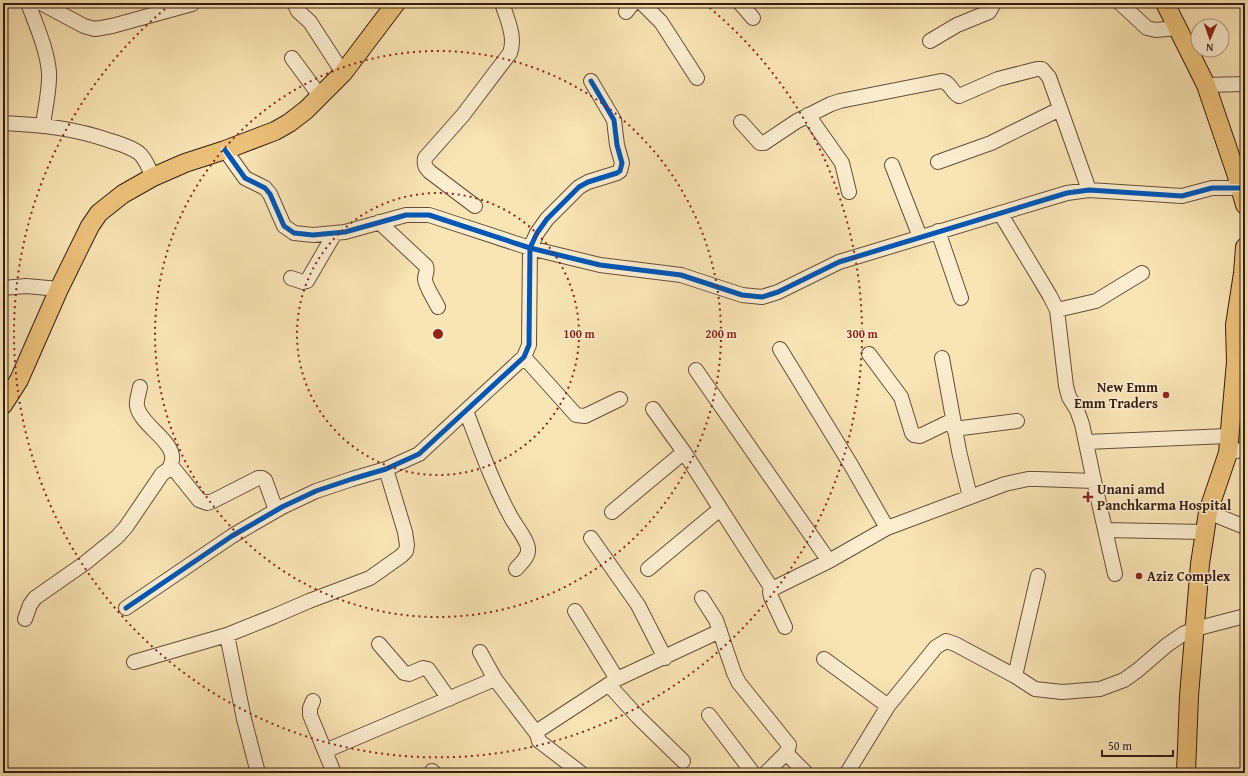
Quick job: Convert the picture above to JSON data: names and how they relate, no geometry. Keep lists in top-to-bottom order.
{
  "places": {
    "other": ["New Emm Emm Traders", "Aziz Complex"],
    "health": ["Unani amd Panchkarma Hospital"]
  },
  "scale_bar": "50 m",
  "north": "bottom",
  "rings": ["100 m", "200 m", "300 m"]
}
